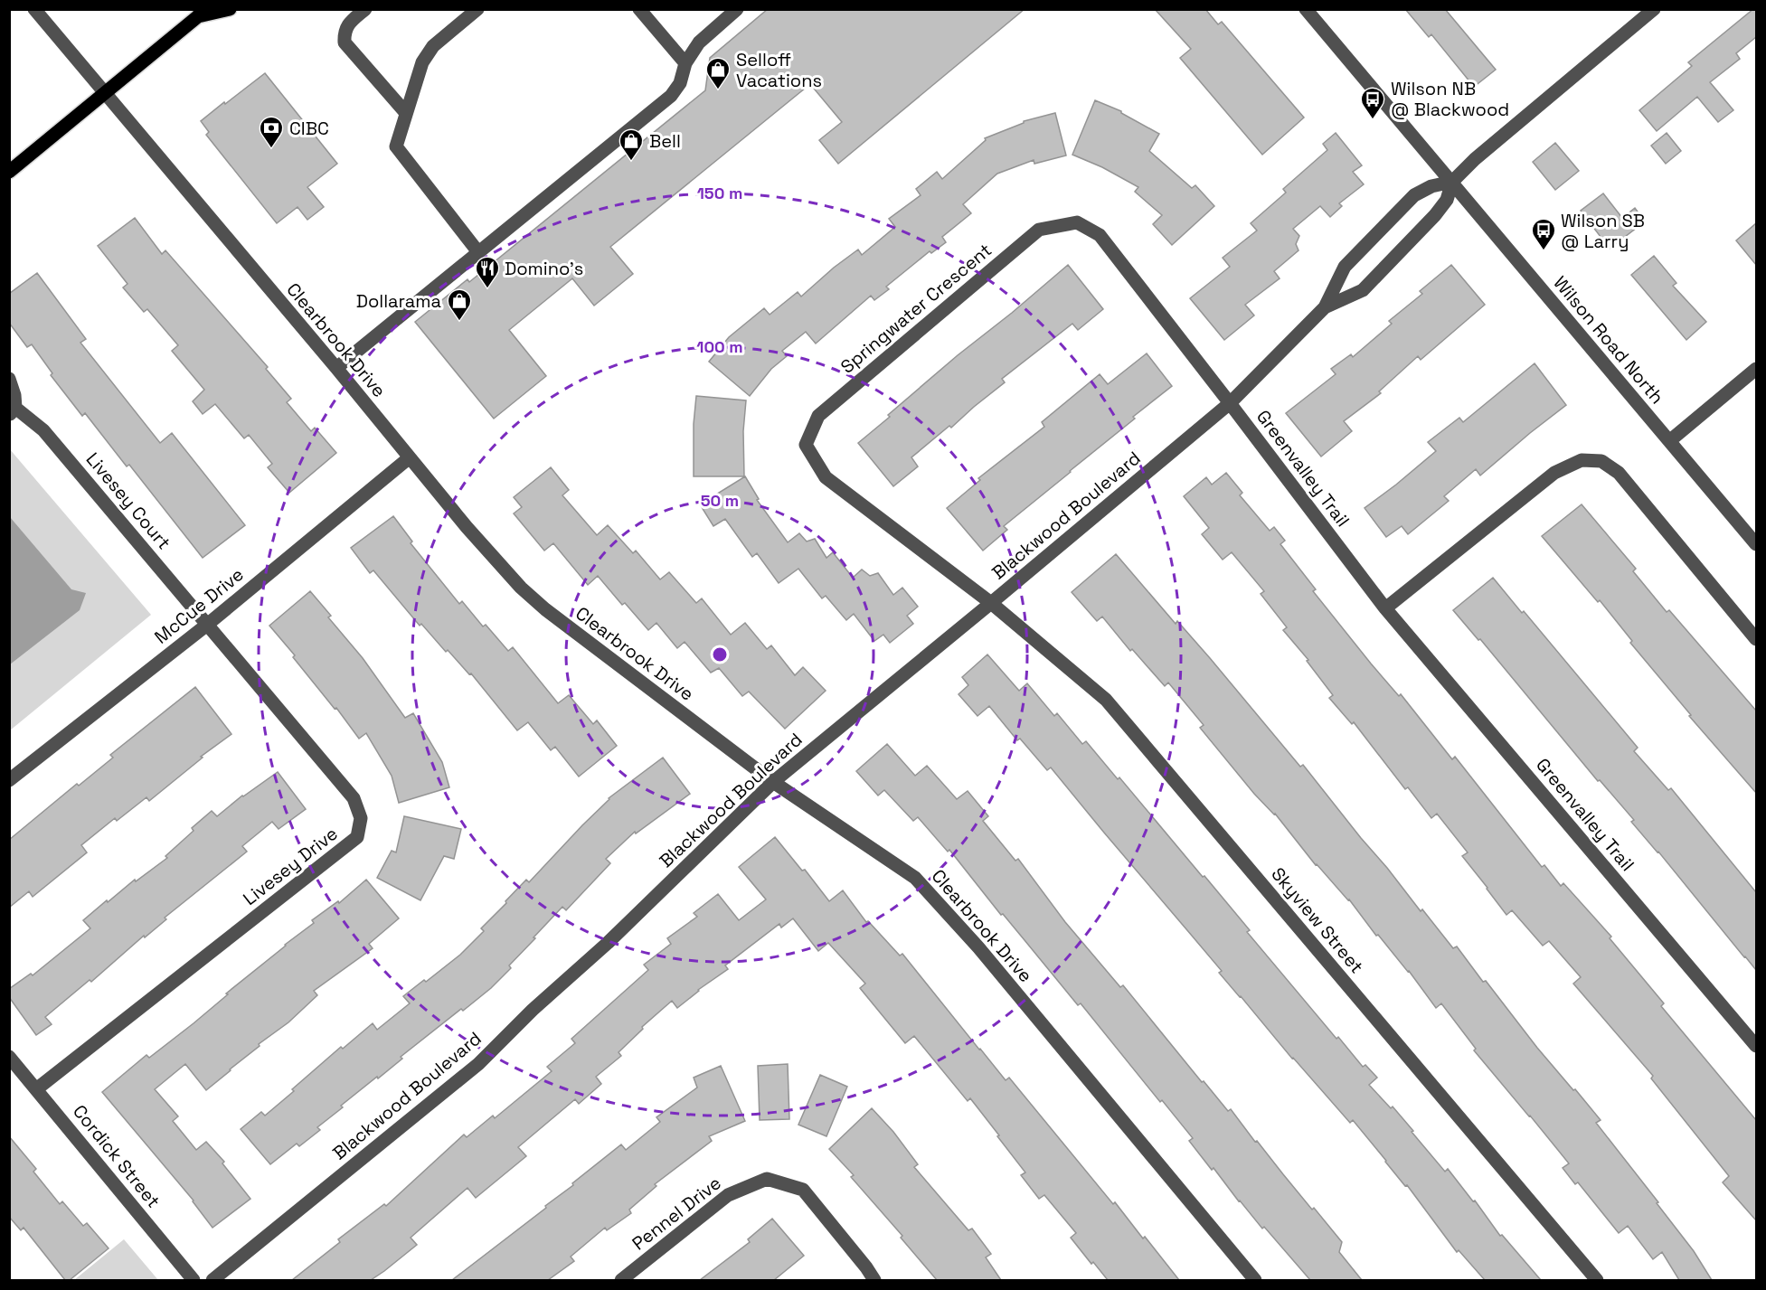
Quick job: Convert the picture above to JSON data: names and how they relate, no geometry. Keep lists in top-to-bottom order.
{
  "streets": {
    "street": [
      "Springwater Crescent",
      "Clearbrook Drive",
      "Wilson Road North",
      "Greenvalley Trail",
      "Livesey Court",
      "Blackwood Boulevard",
      "McCue Drive",
      "Livesey Drive",
      "Skyview Street",
      "Cordick Street",
      "Pennel Drive"
    ]
  },
  "crossings": [
    ["Springwater Crescent", "Greenvalley Trail"],
    ["Springwater Crescent", "Blackwood Boulevard"],
    ["Springwater Crescent", "Skyview Street"],
    ["Clearbrook Drive", "Blackwood Boulevard"],
    ["Clearbrook Drive", "McCue Drive"],
    ["Wilson Road North", "Blackwood Boulevard"],
    ["Greenvalley Trail", "Blackwood Boulevard"],
    ["Livesey Court", "McCue Drive"],
    ["Livesey Court", "Livesey Drive"],
    ["Blackwood Boulevard", "Skyview Street"],
    ["McCue Drive", "Livesey Drive"],
    ["Livesey Drive", "Cordick Street"]
  ],
  "places": {
    "shop": ["Selloff Vacations", "Bell", "Dollarama"],
    "bus stop": ["Wilson NB @ Blackwood", "Wilson SB @ Larry"],
    "bank": ["CIBC"],
    "restaurant": ["Domino's"]
  },
  "rings": ["150 m", "100 m", "50 m"]
}
